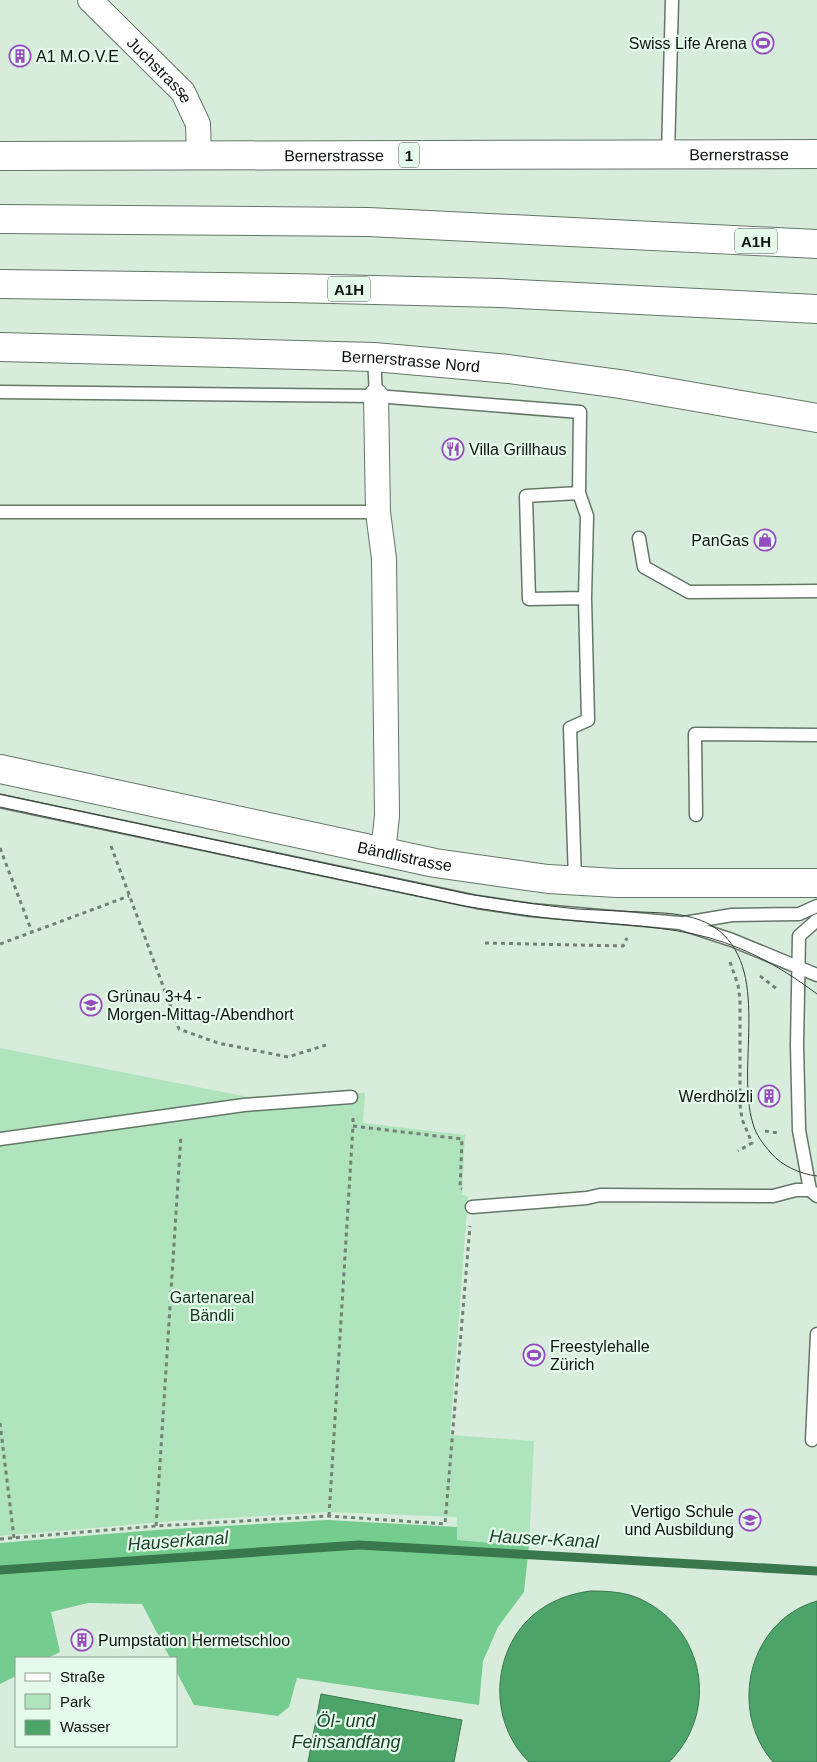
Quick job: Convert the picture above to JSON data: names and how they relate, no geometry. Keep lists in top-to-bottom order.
{
  "streets": {
    "main road": [
      "Bernerstrasse",
      "1",
      "A1H",
      "Bernerstrasse Nord",
      "Bändlistrasse"
    ],
    "street": ["Juchstrasse"]
  },
  "crossings": [
    ["Juchstrasse", "Bernerstrasse"]
  ],
  "water": ["Hauser-Kanal", "Hauserkanal", "Öl- und Feinsandfang"],
  "parks": ["Gartenareal Bändli"],
  "places": {
    "sports": ["Swiss Life Arena", "Freestylehalle Zürich"],
    "building": ["A1 M.O.V.E", "Werdhölzli", "Pumpstation Hermetschloo"],
    "restaurant": ["Villa Grillhaus"],
    "shop": ["PanGas"],
    "school or university": ["Grünau 3+4 - Morgen-Mittag-/Abendhort", "Vertigo Schule und Ausbildung"]
  },
  "legend": ["Straße", "Park", "Wasser"]
}
